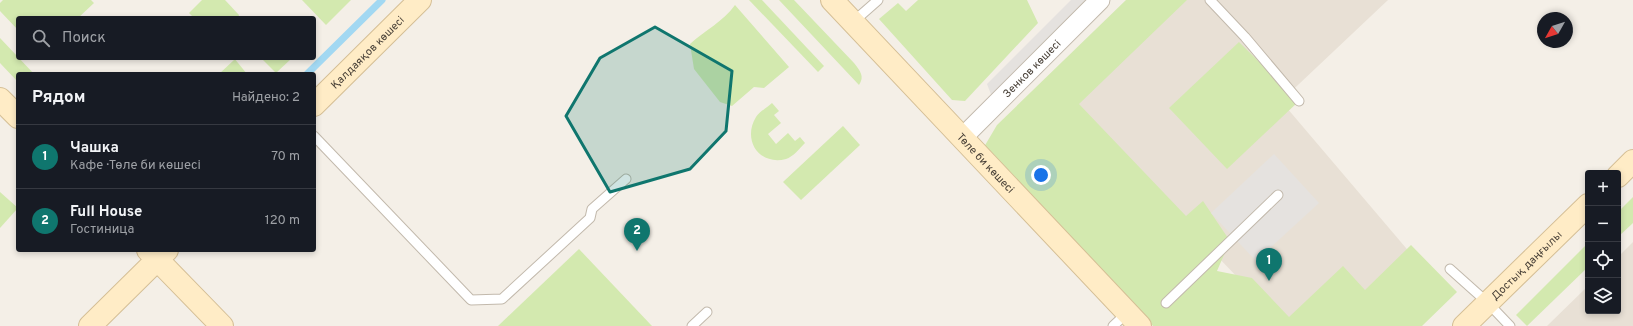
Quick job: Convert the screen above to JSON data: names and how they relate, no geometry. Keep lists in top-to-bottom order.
{
  "streets": {
    "main road": ["Қалдаяқов көшесі", "Төле би көшесі", "Достық даңғылы"],
    "street": ["Зенков көшесі"]
  },
  "crossings": [
    ["Зенков көшесі", "Төле би көшесі"]
  ],
  "north": "bottom left",
  "page": {
    "search": "Поиск",
    "heading": ["Рядом", "Найдено: 2"],
    "list": [
      {
        "mark": "1",
        "name": "Чашка",
        "note": "Кафе · Төле би көшесі",
        "value": "70 m"
      },
      {
        "mark": "2",
        "name": "Full House",
        "note": "Гостиница",
        "value": "120 m"
      }
    ],
    "map_buttons": ["+", "−"],
    "pins": ["2", "1"]
  }
}
